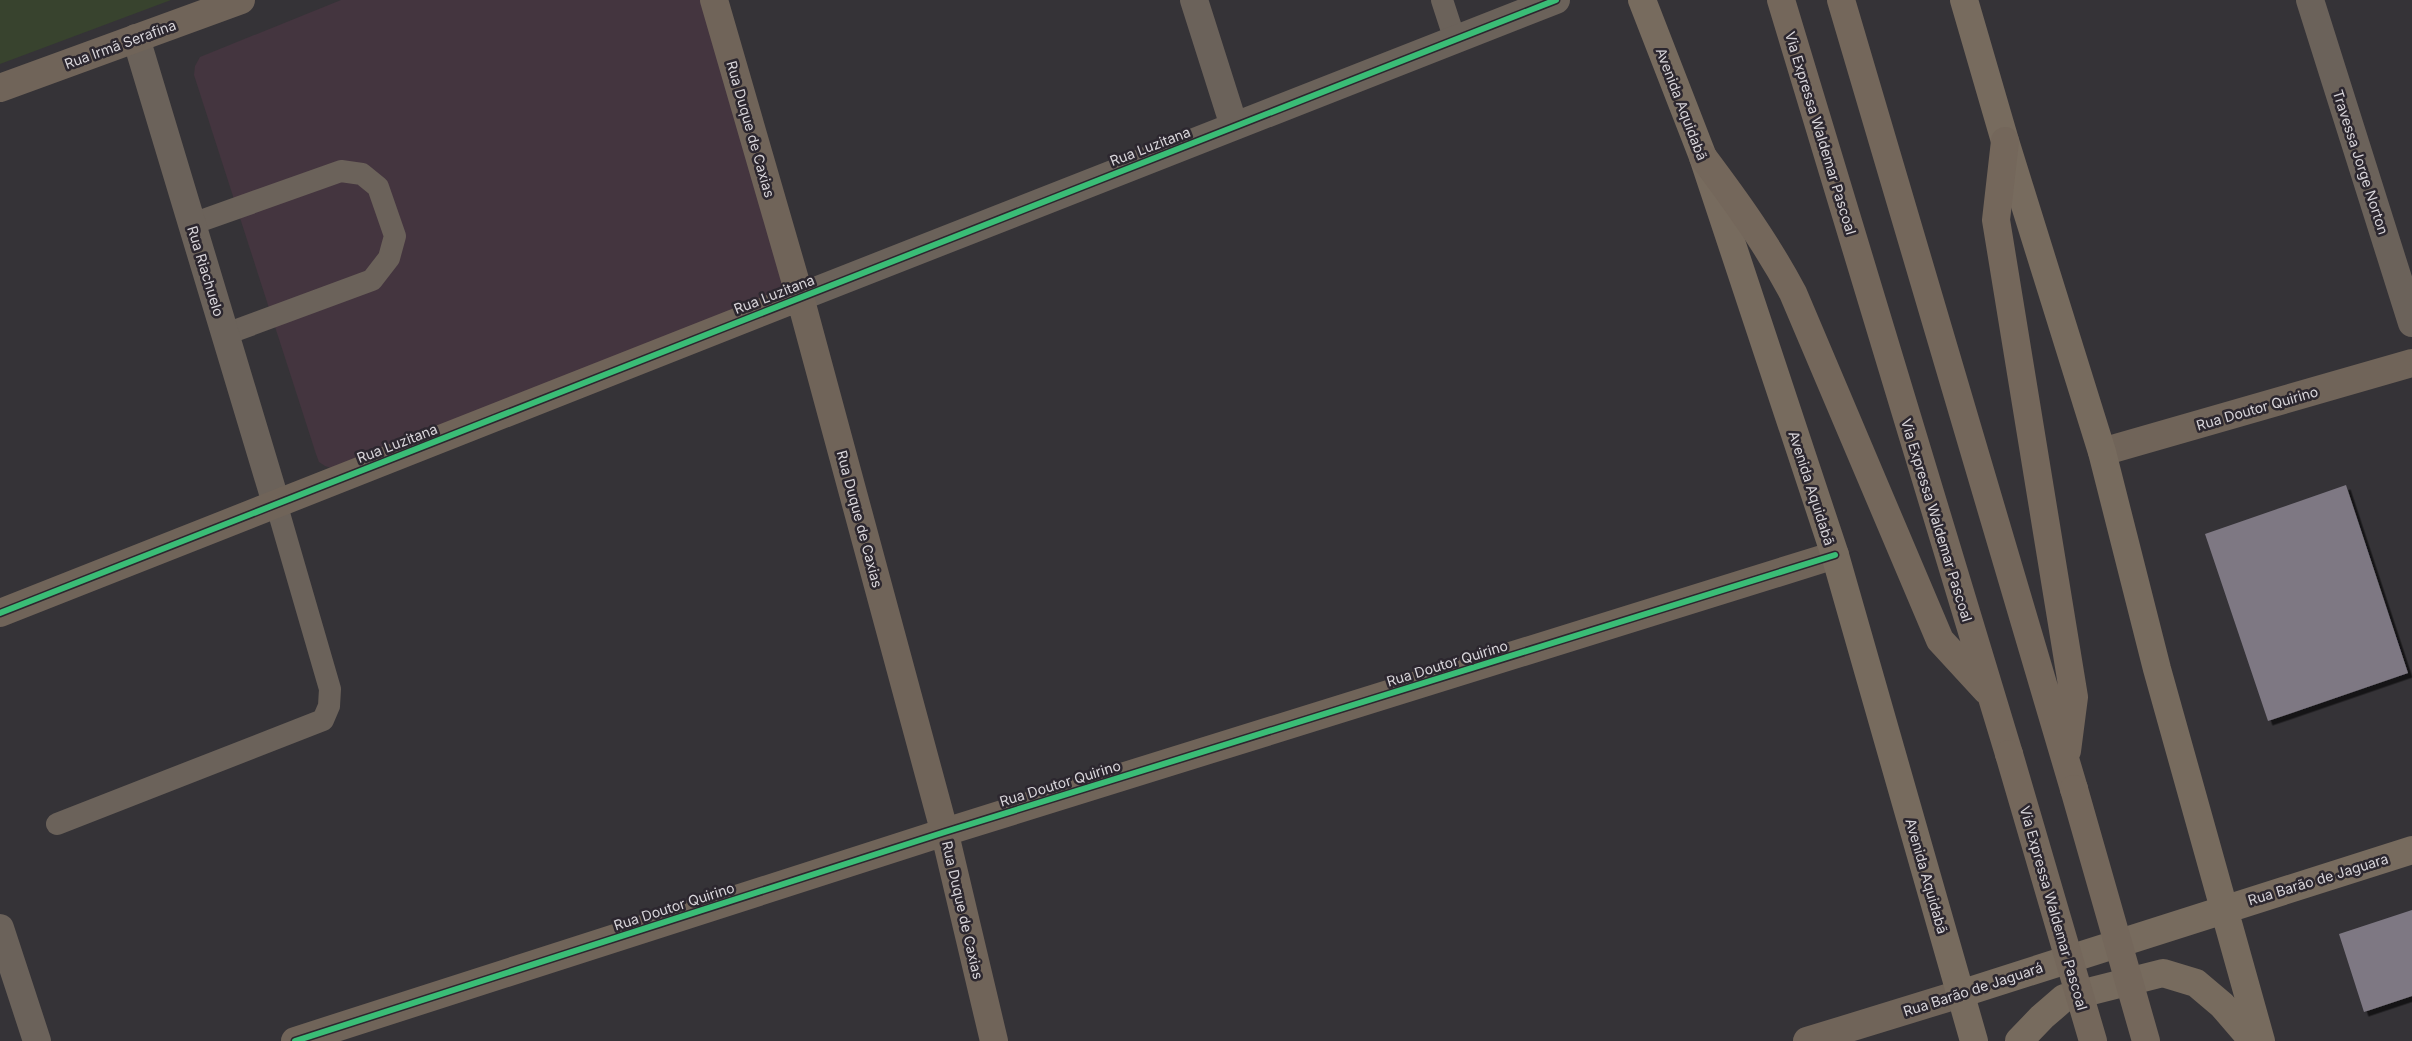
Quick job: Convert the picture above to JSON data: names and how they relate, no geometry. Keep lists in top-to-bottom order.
{
  "streets": {
    "highway": ["Via Expressa Waldemar Pascoal"],
    "main road": ["Avenida Aquidabã", "Rua Barão de Jaguara", "Rua Barão de Jaguará"],
    "street": [
      "Rua Irmã Serafina",
      "Rua Duque de Caxias",
      "Rua Luzitana",
      "Travessa Jorge Norton",
      "Rua Riachuelo",
      "Rua Doutor Quirino"
    ]
  },
  "crossings": [
    ["Rua Irmã Serafina", "Rua Riachuelo"],
    ["Avenida Aquidabã", "Rua Doutor Quirino"],
    ["Avenida Aquidabã", "Rua Barão de Jaguará"],
    ["Rua Duque de Caxias", "Rua Luzitana"],
    ["Rua Duque de Caxias", "Rua Doutor Quirino"],
    ["Rua Luzitana", "Rua Riachuelo"],
    ["Rua Barão de Jaguara", "Rua Barão de Jaguará"]
  ]
}
